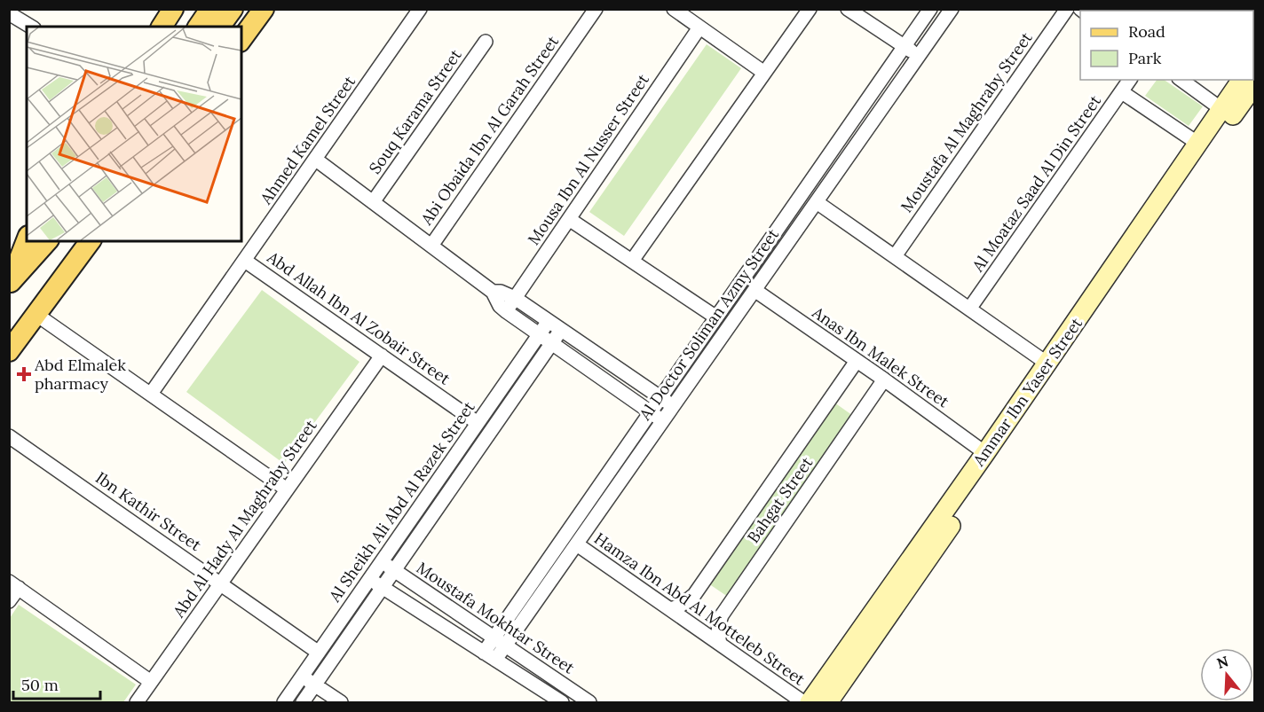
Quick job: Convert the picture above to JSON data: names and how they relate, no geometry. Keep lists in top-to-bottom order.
{
  "streets": {
    "street": [
      "Souq Karama Street",
      "Moustafa Al Maghraby Street",
      "Abi Obaida Ibn Al Garah Street",
      "Ahmed Kamel Street",
      "Mousa Ibn Al Nusser Street",
      "Al Moataz Saad Al Din Street",
      "Abd Allah Ibn Al Zobair Street",
      "Al Doctor Soliman Azmy Street",
      "Anas Ibn Malek Street",
      "Ammar Ibn Yaser Street",
      "Bahgat Street",
      "Al Sheikh Ali Abd Al Razek Street",
      "Ibn Kathir Street",
      "Abd Al Hady Al Maghraby Street",
      "Hamza Ibn Abd Al Motteleb Street",
      "Moustafa Mokhtar Street"
    ]
  },
  "crossings": [
    ["Ahmed Kamel Street", "Abd Allah Ibn Al Zobair Street"],
    ["Abd Allah Ibn Al Zobair Street", "Al Sheikh Ali Abd Al Razek Street"],
    ["Abd Allah Ibn Al Zobair Street", "Abd Al Hady Al Maghraby Street"],
    ["Al Doctor Soliman Azmy Street", "Anas Ibn Malek Street"],
    ["Al Doctor Soliman Azmy Street", "Hamza Ibn Abd Al Motteleb Street"],
    ["Al Doctor Soliman Azmy Street", "Moustafa Mokhtar Street"],
    ["Anas Ibn Malek Street", "Ammar Ibn Yaser Street"],
    ["Anas Ibn Malek Street", "Bahgat Street"],
    ["Bahgat Street", "Hamza Ibn Abd Al Motteleb Street"],
    ["Al Sheikh Ali Abd Al Razek Street", "Ibn Kathir Street"],
    ["Al Sheikh Ali Abd Al Razek Street", "Moustafa Mokhtar Street"],
    ["Ibn Kathir Street", "Abd Al Hady Al Maghraby Street"]
  ],
  "places": {
    "health": ["Abd Elmalek pharmacy"]
  },
  "legend": ["Road", "Park"],
  "scale_bar": "50 m",
  "north": "top"
}
